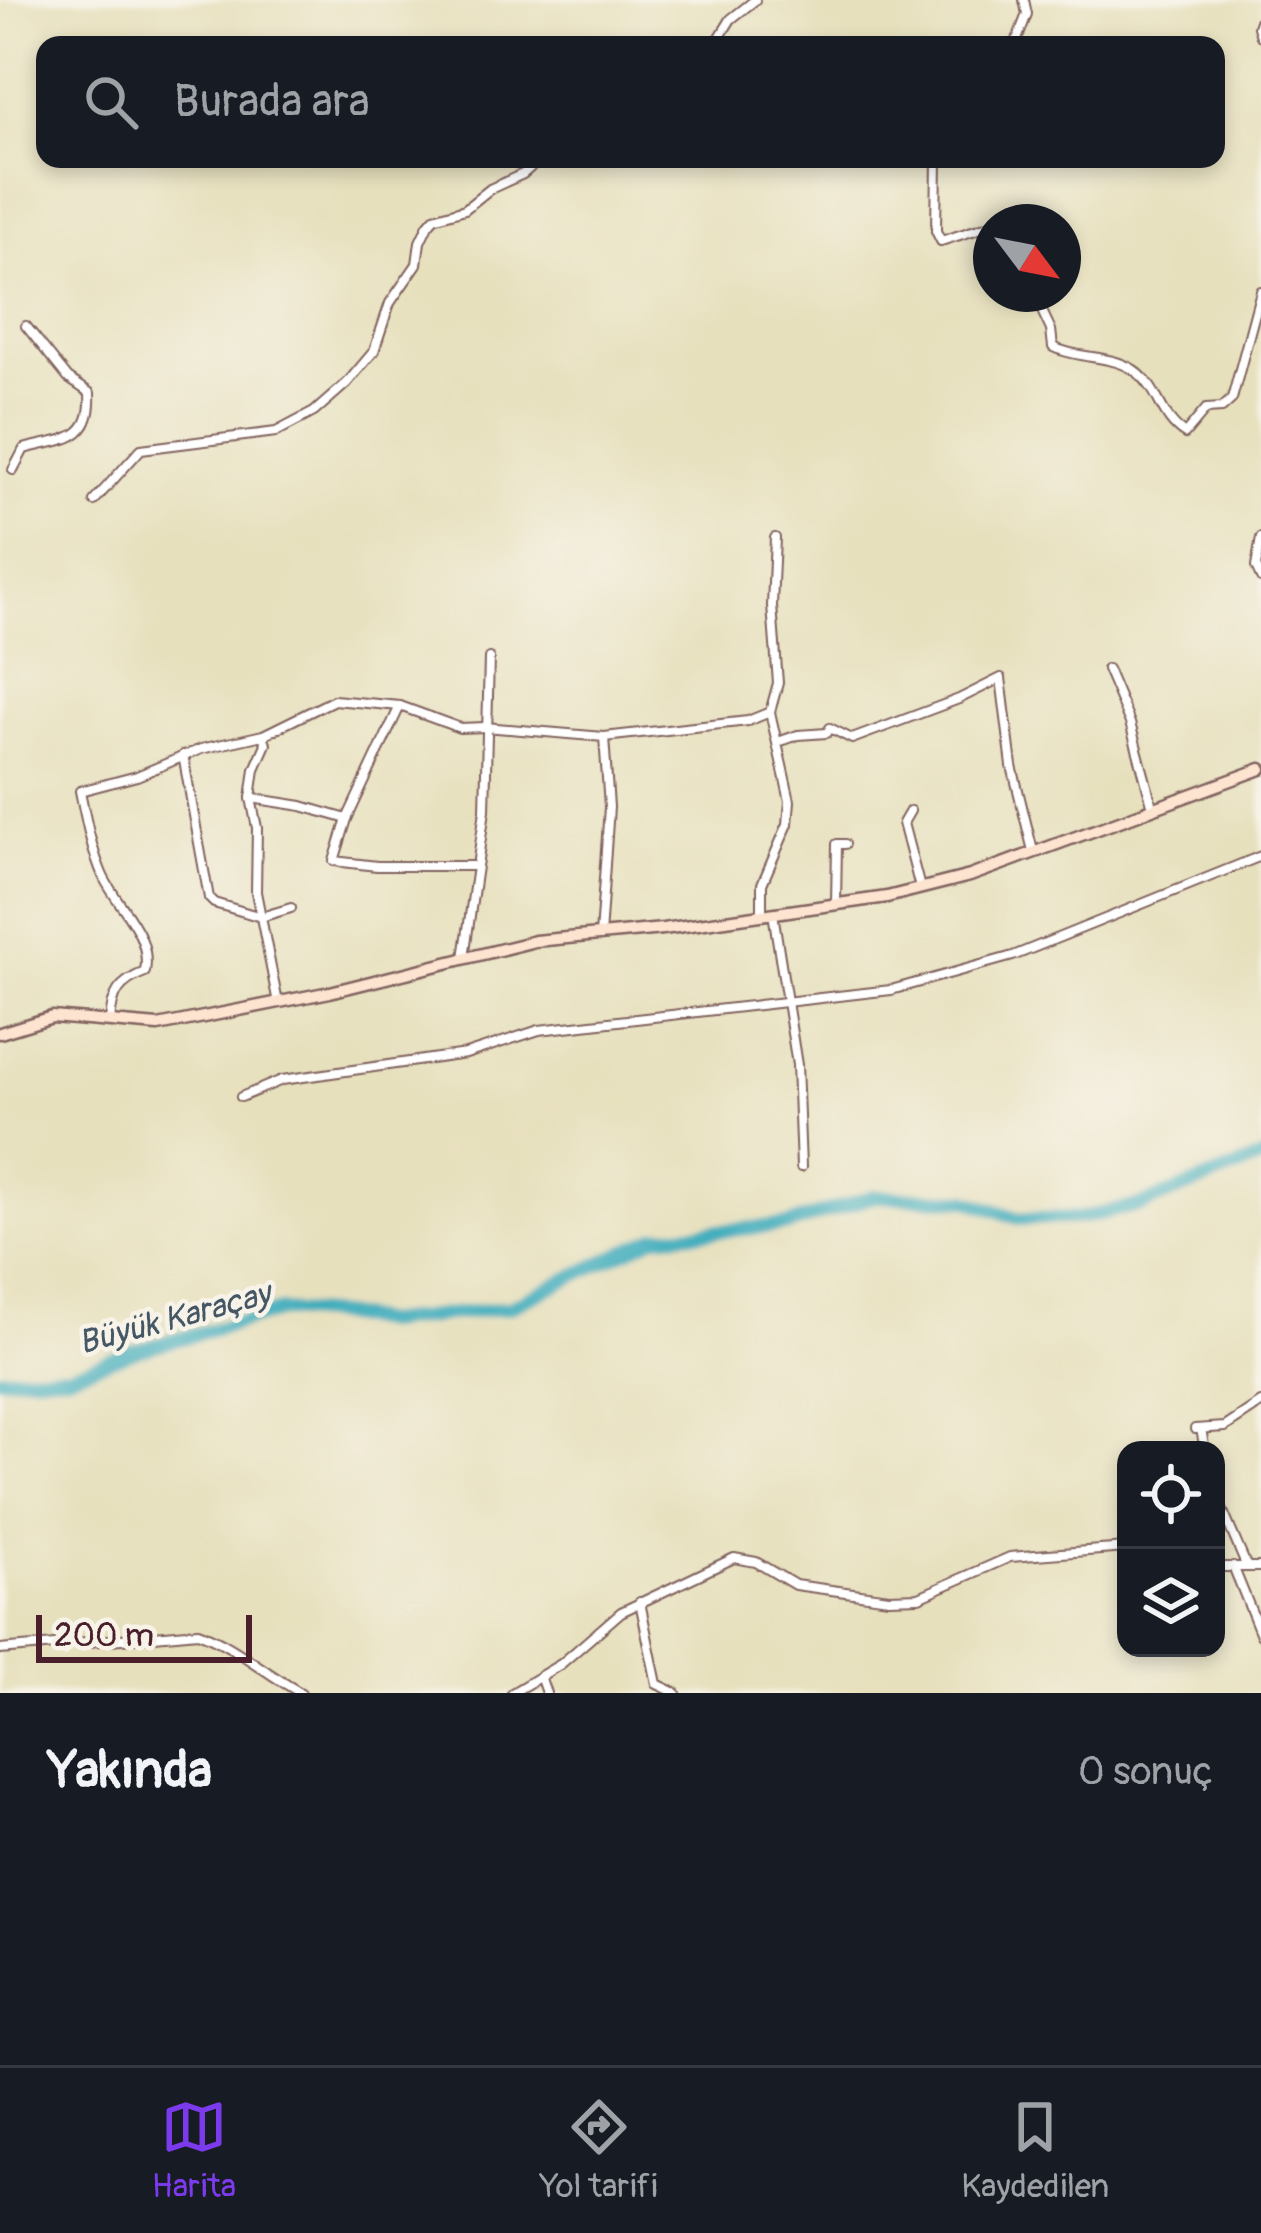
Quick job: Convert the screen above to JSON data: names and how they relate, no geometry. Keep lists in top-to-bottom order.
{
  "water": ["Büyük Karaçay"],
  "scale_bar": "200 m",
  "north": "bottom right",
  "page": {
    "search": "Burada ara",
    "scale": "200 m",
    "heading": ["Yakında", "0 sonuç"],
    "nav": ["Harita", "Yol tarifi", "Kaydedilen"]
  }
}
